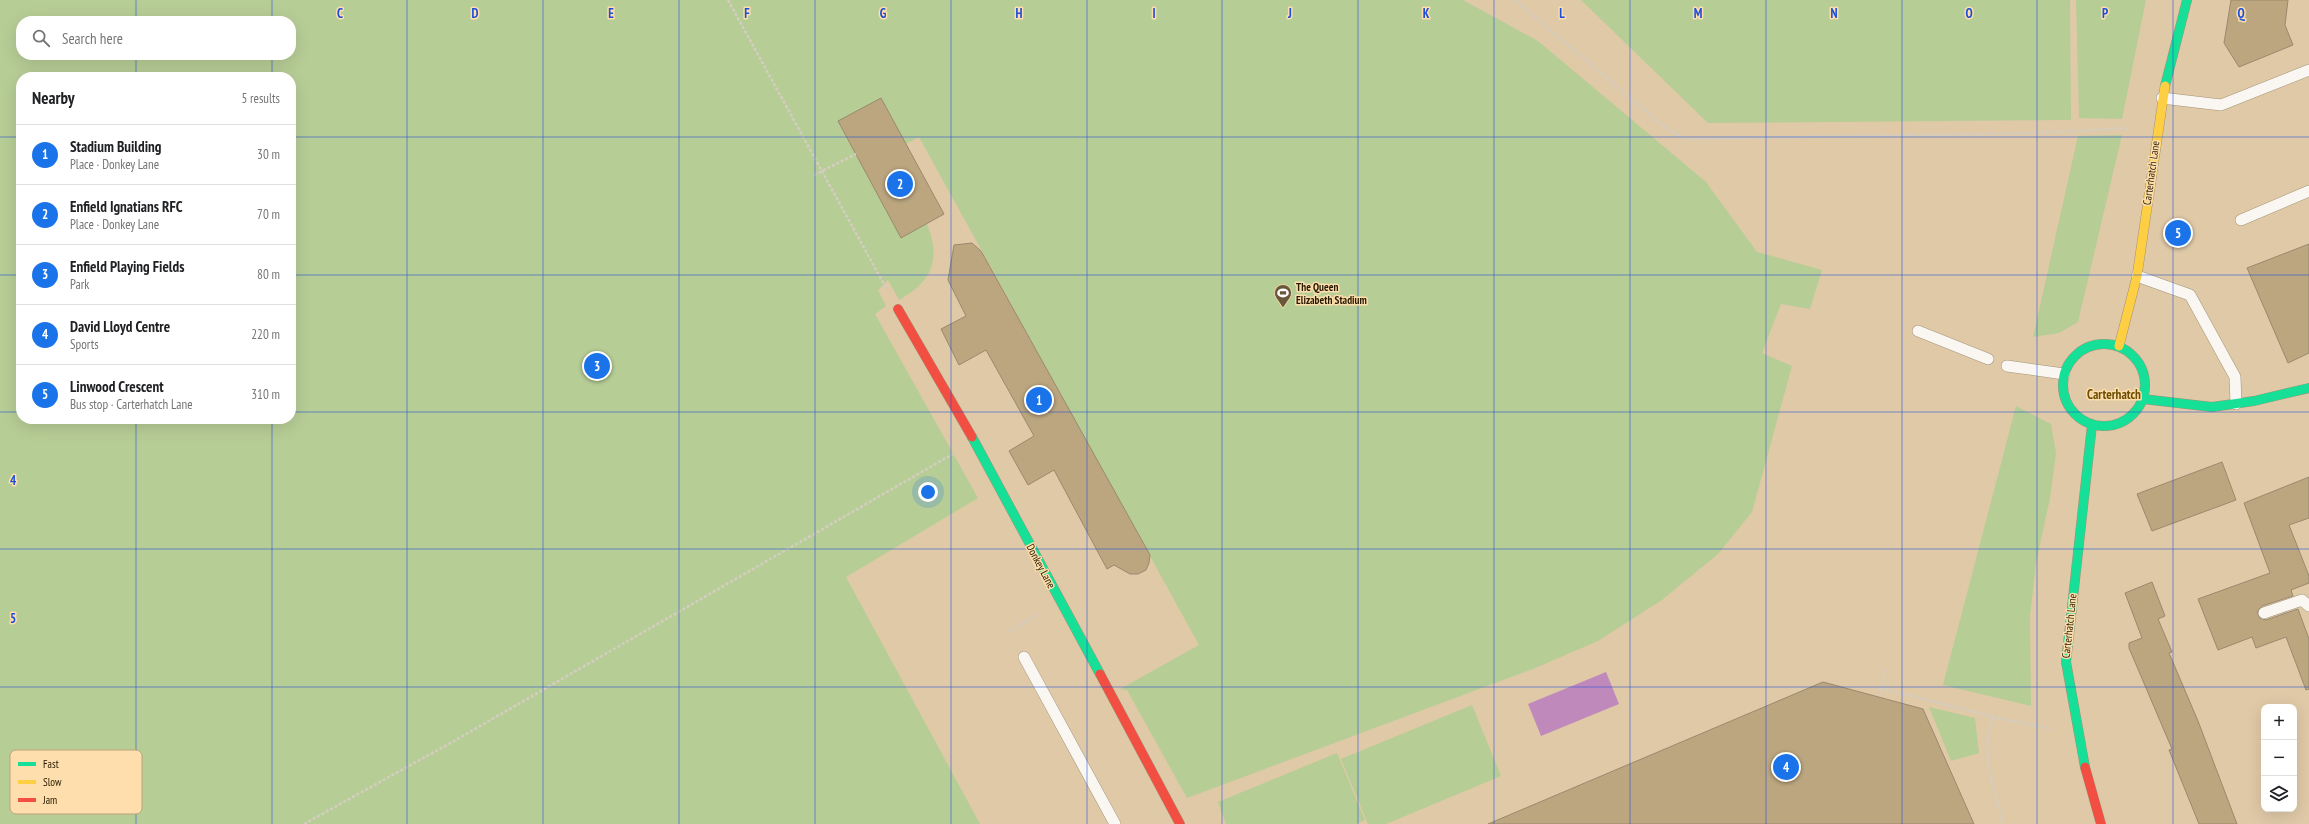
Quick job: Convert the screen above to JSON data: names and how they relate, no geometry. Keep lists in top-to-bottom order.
{
  "streets": {
    "street": ["Carterhatch Lane", "Donkey Lane"]
  },
  "districts": ["Carterhatch"],
  "places": {
    "sports": ["The Queen Elizabeth Stadium"]
  },
  "legend": ["Fast", "Slow", "Jam"],
  "page": {
    "search": "Search here",
    "heading": ["Nearby", "5 results"],
    "list": [
      {
        "mark": "1",
        "name": "Stadium Building",
        "note": "Place · Donkey Lane",
        "value": "30 m"
      },
      {
        "mark": "2",
        "name": "Enfield Ignatians RFC",
        "note": "Place · Donkey Lane",
        "value": "70 m"
      },
      {
        "mark": "3",
        "name": "Enfield Playing Fields",
        "note": "Park",
        "value": "80 m"
      },
      {
        "mark": "4",
        "name": "David Lloyd Centre",
        "note": "Sports",
        "value": "220 m"
      },
      {
        "mark": "5",
        "name": "Linwood Crescent",
        "note": "Bus stop · Carterhatch Lane",
        "value": "310 m"
      }
    ],
    "pins": [
      "2",
      "5",
      "3",
      "1",
      "4"
    ],
    "map_buttons": ["+", "−"]
  },
  "grid": {
    "columns": [
      "C",
      "D",
      "E",
      "F",
      "G",
      "H",
      "I",
      "J",
      "K",
      "L",
      "M",
      "N",
      "O",
      "P",
      "Q"
    ],
    "rows": ["4", "5"]
  }
}
